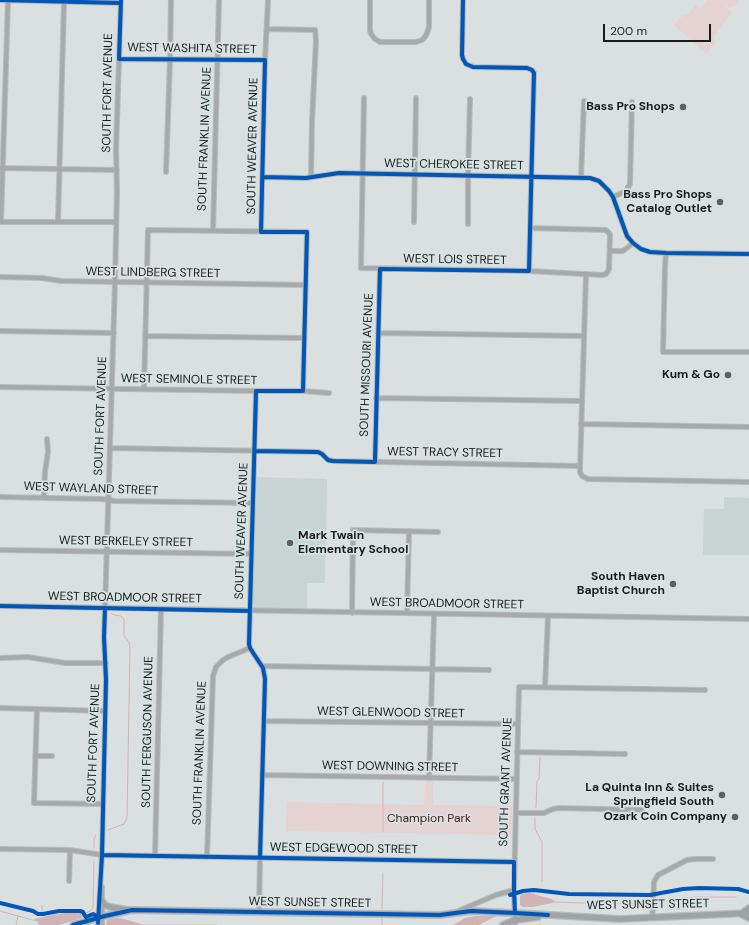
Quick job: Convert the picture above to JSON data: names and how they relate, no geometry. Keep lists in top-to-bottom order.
{
  "streets": {
    "main road": ["WEST SUNSET STREET"],
    "street": [
      "WEST WASHITA STREET",
      "SOUTH FORT AVENUE",
      "SOUTH FRANKLIN AVENUE",
      "SOUTH WEAVER AVENUE",
      "WEST CHEROKEE STREET",
      "WEST LOIS STREET",
      "WEST LINDBERG STREET",
      "SOUTH MISSOURI AVENUE",
      "WEST SEMINOLE STREET",
      "WEST TRACY STREET",
      "WEST WAYLAND STREET",
      "WEST BERKELEY STREET",
      "WEST BROADMOOR STREET",
      "WEST GLENWOOD STREET",
      "SOUTH FERGUSON AVENUE",
      "WEST DOWNING STREET",
      "SOUTH GRANT AVENUE",
      "WEST EDGEWOOD STREET"
    ]
  },
  "crossings": [
    ["WEST WASHITA STREET", "SOUTH FORT AVENUE"],
    ["WEST WASHITA STREET", "SOUTH FRANKLIN AVENUE"],
    ["WEST WASHITA STREET", "SOUTH WEAVER AVENUE"],
    ["WEST WASHITA STREET", "WEST CHEROKEE STREET"],
    ["SOUTH FORT AVENUE", "WEST LINDBERG STREET"],
    ["SOUTH FORT AVENUE", "WEST SEMINOLE STREET"],
    ["SOUTH FORT AVENUE", "WEST TRACY STREET"],
    ["SOUTH FORT AVENUE", "WEST WAYLAND STREET"],
    ["SOUTH FORT AVENUE", "WEST BERKELEY STREET"],
    ["SOUTH FORT AVENUE", "WEST BROADMOOR STREET"],
    ["SOUTH FORT AVENUE", "WEST EDGEWOOD STREET"],
    ["SOUTH FORT AVENUE", "WEST SUNSET STREET"],
    ["SOUTH FRANKLIN AVENUE", "SOUTH WEAVER AVENUE"],
    ["SOUTH FRANKLIN AVENUE", "WEST EDGEWOOD STREET"],
    ["SOUTH WEAVER AVENUE", "WEST CHEROKEE STREET"],
    ["SOUTH WEAVER AVENUE", "WEST SEMINOLE STREET"],
    ["SOUTH WEAVER AVENUE", "WEST TRACY STREET"],
    ["SOUTH WEAVER AVENUE", "WEST WAYLAND STREET"],
    ["SOUTH WEAVER AVENUE", "WEST BERKELEY STREET"],
    ["SOUTH WEAVER AVENUE", "WEST BROADMOOR STREET"],
    ["WEST CHEROKEE STREET", "WEST LOIS STREET"],
    ["WEST LOIS STREET", "SOUTH MISSOURI AVENUE"],
    ["SOUTH MISSOURI AVENUE", "WEST TRACY STREET"],
    ["WEST BROADMOOR STREET", "SOUTH FERGUSON AVENUE"],
    ["WEST GLENWOOD STREET", "SOUTH GRANT AVENUE"],
    ["SOUTH FERGUSON AVENUE", "WEST EDGEWOOD STREET"],
    ["WEST DOWNING STREET", "SOUTH GRANT AVENUE"],
    ["SOUTH GRANT AVENUE", "WEST EDGEWOOD STREET"],
    ["SOUTH GRANT AVENUE", "WEST SUNSET STREET"]
  ],
  "parks": ["Champion Park"],
  "places": [
    "Bass Pro Shops",
    "Bass Pro Shops Catalog Outlet",
    "Kum & Go",
    "Mark Twain Elementary School",
    "South Haven Baptist Church",
    "La Quinta Inn & Suites Springfield South",
    "Ozark Coin Company"
  ],
  "scale_bar": "200 m"
}
